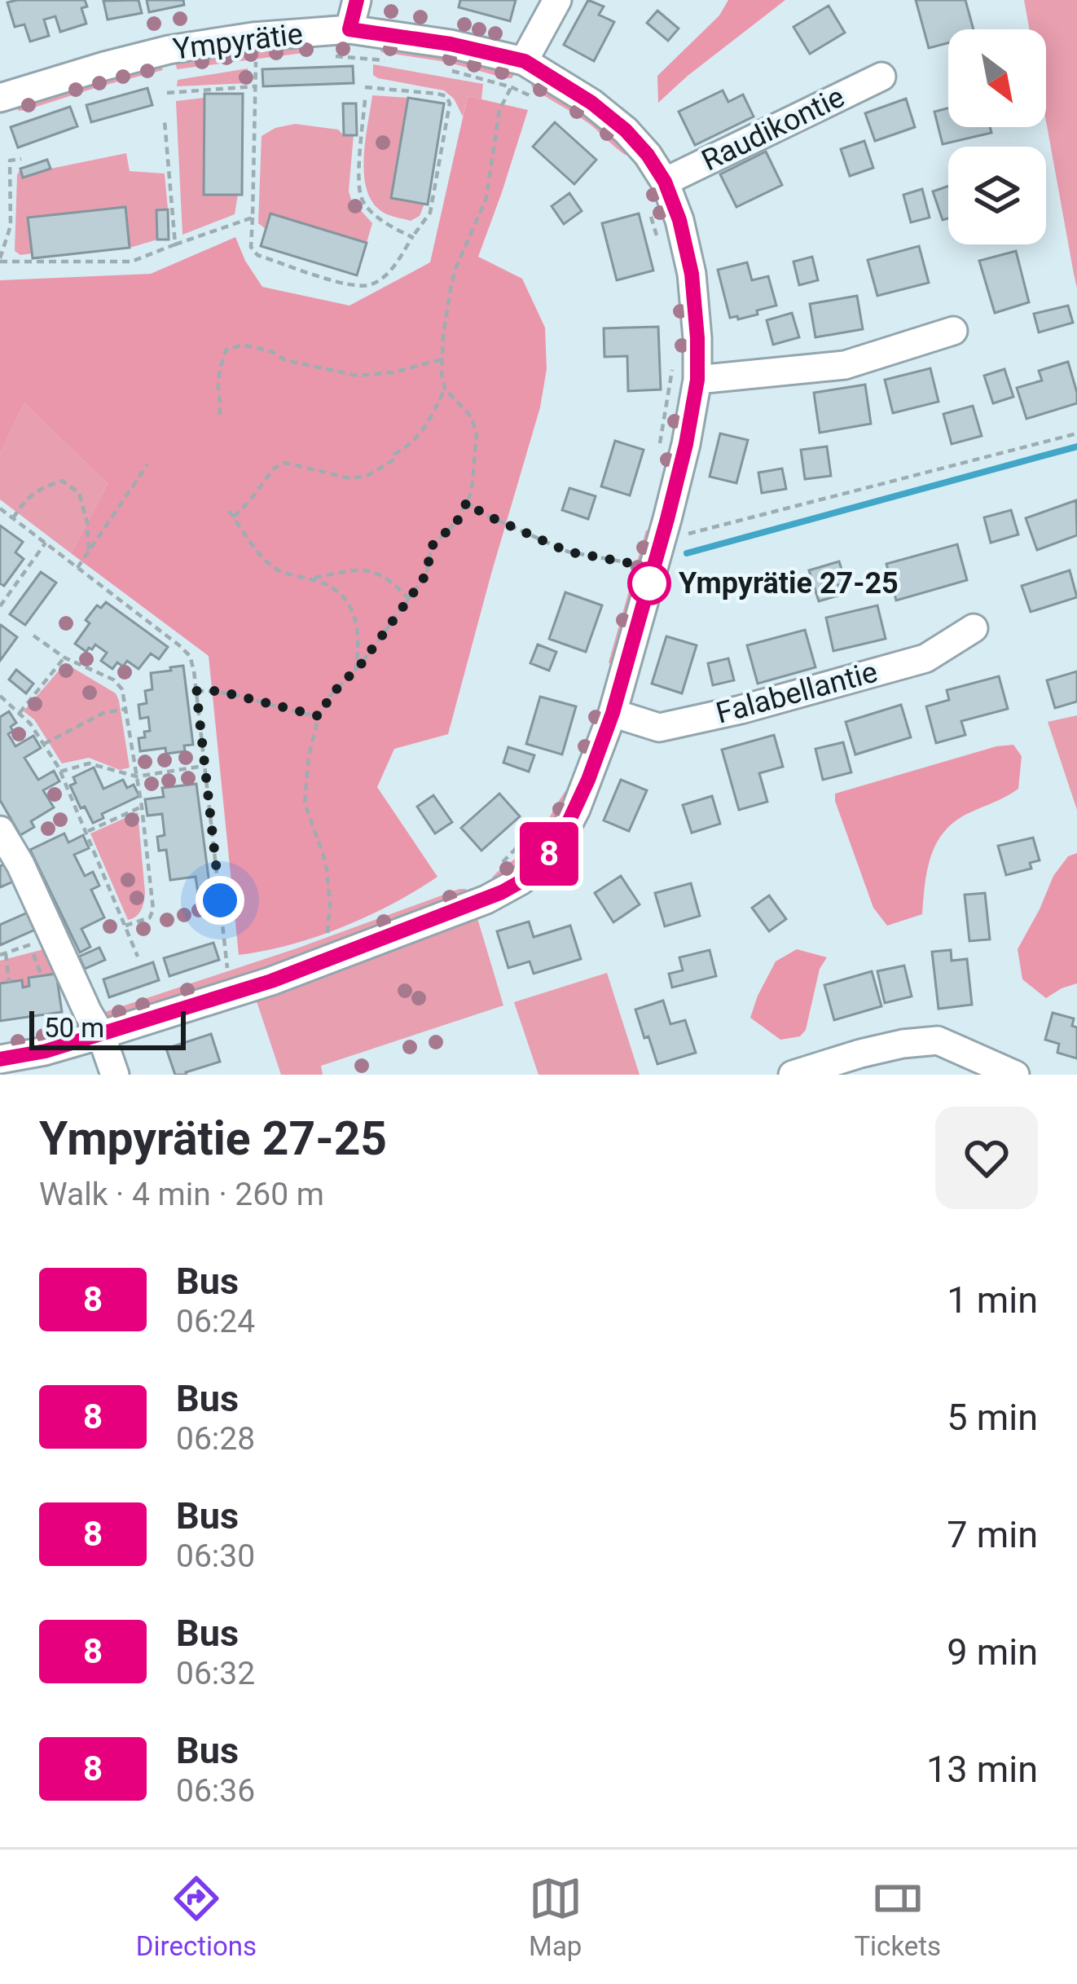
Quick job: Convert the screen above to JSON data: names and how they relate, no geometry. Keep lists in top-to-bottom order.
{
  "streets": {
    "street": ["Ympyrätie", "Raudikontie", "Falabellantie"]
  },
  "crossings": [
    ["Ympyrätie", "Raudikontie"],
    ["Ympyrätie", "Falabellantie"]
  ],
  "places": ["Ympyrätie 27-25"],
  "lines": ["bus line 8"],
  "scale_bar": "50 m",
  "north": "bottom right",
  "page": {
    "on_map": "8",
    "scale": "50 m",
    "heading": ["Ympyrätie 27-25", "Walk · 4 min · 260 m"],
    "list": [
      {
        "mark": "8",
        "name": "Bus",
        "note": "06:24",
        "value": "1 min"
      },
      {
        "mark": "8",
        "name": "Bus",
        "note": "06:28",
        "value": "5 min"
      },
      {
        "mark": "8",
        "name": "Bus",
        "note": "06:30",
        "value": "7 min"
      },
      {
        "mark": "8",
        "name": "Bus",
        "note": "06:32",
        "value": "9 min"
      },
      {
        "mark": "8",
        "name": "Bus",
        "note": "06:36",
        "value": "13 min"
      }
    ],
    "tabs": ["Directions", "Map", "Tickets"]
  }
}
